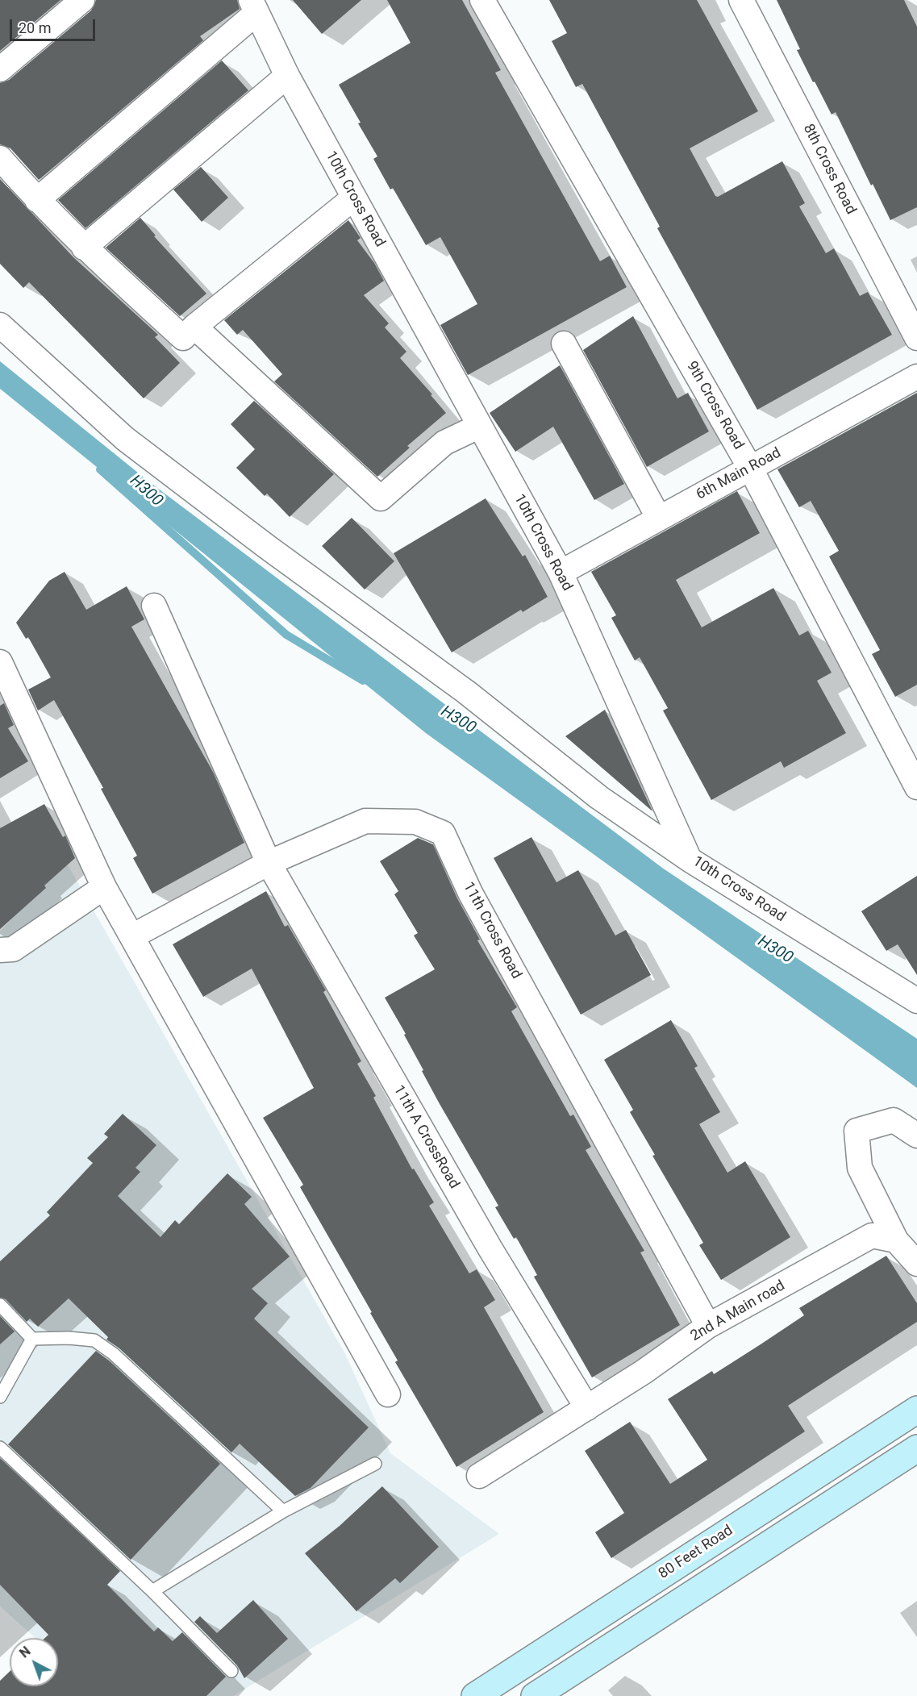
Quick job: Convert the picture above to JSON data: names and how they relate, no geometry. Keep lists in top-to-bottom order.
{
  "streets": {
    "main road": ["80 Feet Road"],
    "street": [
      "8th Cross Road",
      "10th Cross Road",
      "9th Cross Road",
      "6th Main Road",
      "11th Cross Road",
      "11th A CrossRoad",
      "2nd A Main road"
    ]
  },
  "crossings": [
    ["10th Cross Road", "6th Main Road"],
    ["9th Cross Road", "6th Main Road"],
    ["11th Cross Road", "11th A CrossRoad"],
    ["11th Cross Road", "2nd A Main road"],
    ["11th A CrossRoad", "2nd A Main road"]
  ],
  "water": ["H300"],
  "scale_bar": "20 m",
  "north": "top left"
}
